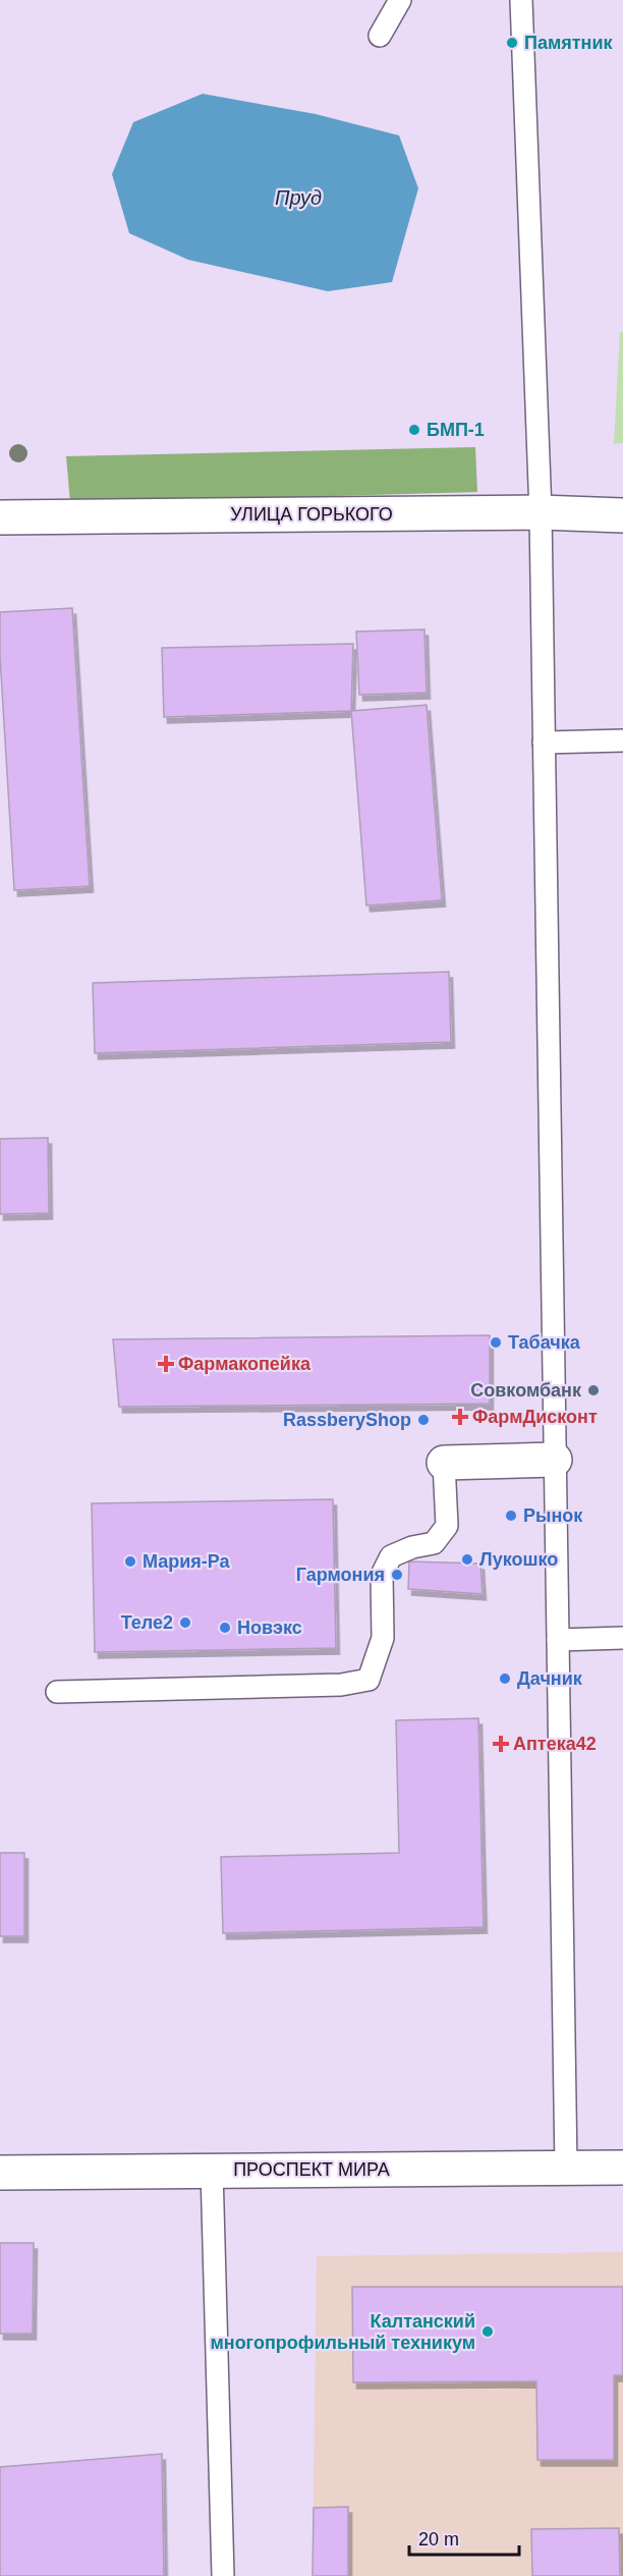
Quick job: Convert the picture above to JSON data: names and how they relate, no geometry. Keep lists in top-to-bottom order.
{
  "streets": {
    "street": ["УЛИЦА ГОРЬКОГО", "ПРОСПЕКТ МИРА"]
  },
  "water": ["Пруд"],
  "places": {
    "other": [
      "Памятник",
      "БМП-1",
      "Табачка",
      "Совкомбанк",
      "RassberyShop",
      "Рынок",
      "Лукошко",
      "Мария-Ра",
      "Гармония",
      "Теле2",
      "Новэкс",
      "Дачник",
      "Калтанский многопрофильный техникум"
    ],
    "health": ["Фармакопейка", "ФармДисконт", "Аптека42"]
  },
  "scale_bar": "20 m"
}
